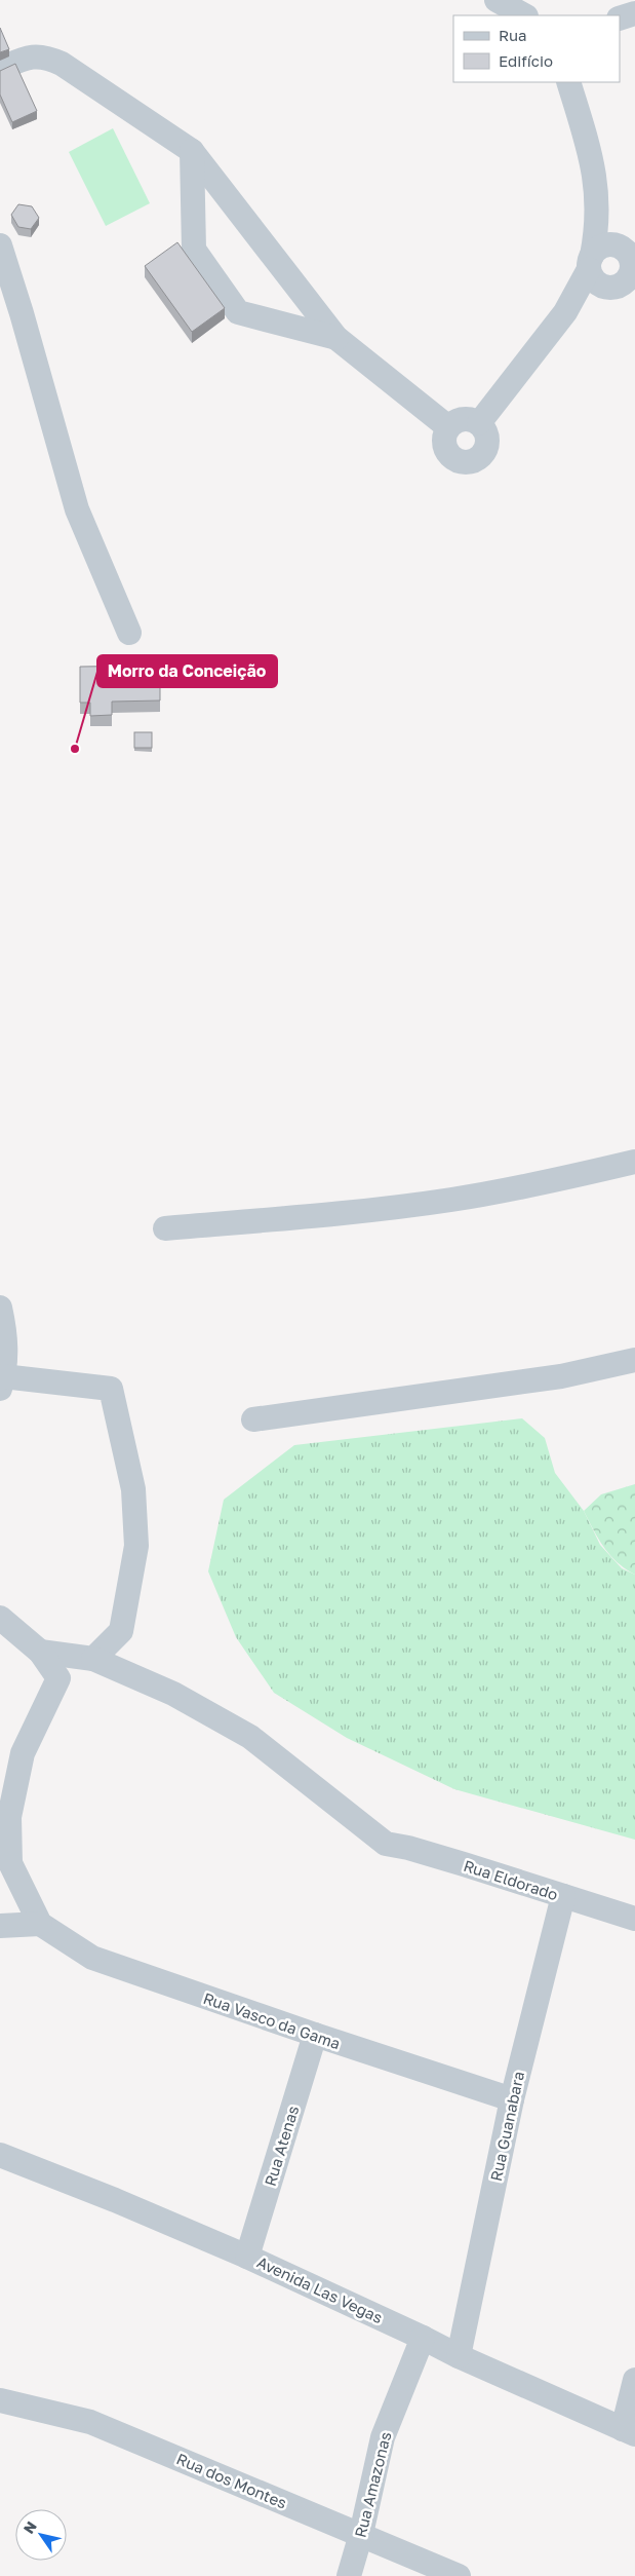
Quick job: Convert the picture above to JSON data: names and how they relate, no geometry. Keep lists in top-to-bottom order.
{
  "streets": {
    "street": [
      "Rua Eldorado",
      "Rua Vasco da Gama",
      "Rua Guanabara",
      "Rua Atenas",
      "Avenida Las Vegas",
      "Rua dos Montes",
      "Rua Amazonas"
    ]
  },
  "crossings": [
    ["Rua Eldorado", "Rua Guanabara"],
    ["Rua Vasco da Gama", "Rua Guanabara"],
    ["Rua Vasco da Gama", "Rua Atenas"],
    ["Rua Guanabara", "Avenida Las Vegas"],
    ["Rua Atenas", "Avenida Las Vegas"],
    ["Avenida Las Vegas", "Rua Amazonas"],
    ["Rua dos Montes", "Rua Amazonas"]
  ],
  "places": ["Morro da Conceição"],
  "legend": ["Rua", "Edifício"],
  "north": "top left"
}
